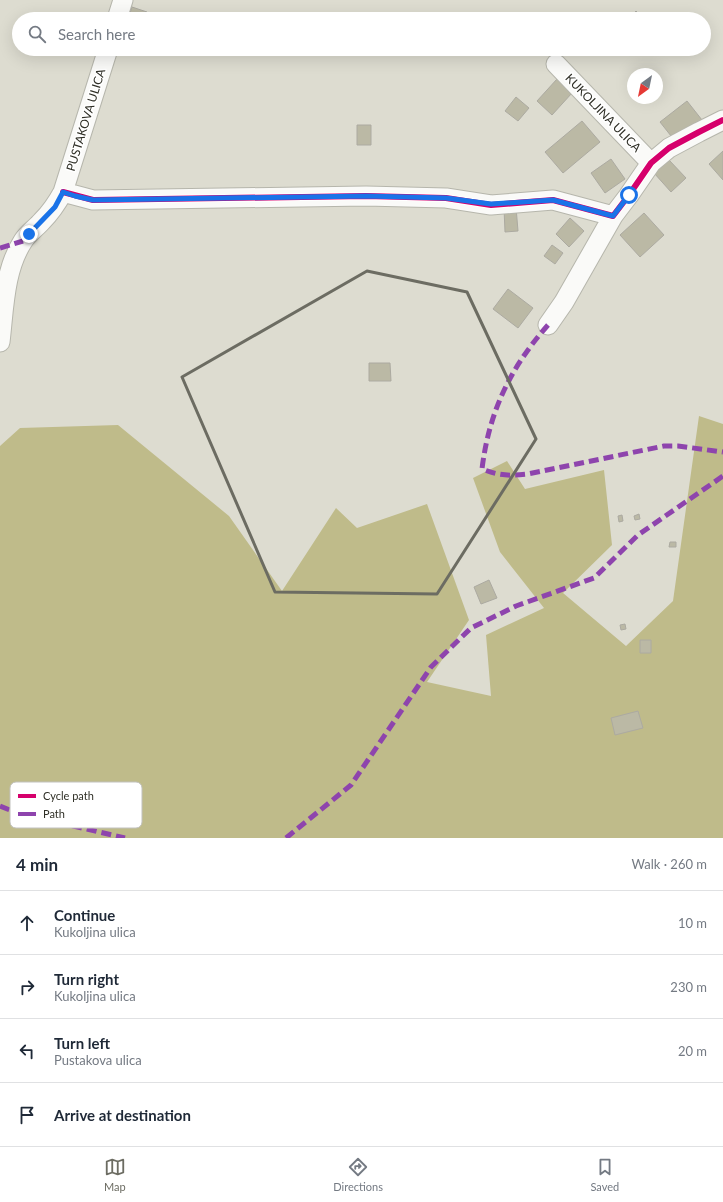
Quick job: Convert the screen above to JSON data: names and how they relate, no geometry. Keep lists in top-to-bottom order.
{
  "streets": {
    "street": ["KUKOLJINA ULICA", "PUSTAKOVA ULICA"]
  },
  "legend": ["Cycle path", "Path"],
  "north": "bottom left",
  "page": {
    "search": "Search here",
    "heading": ["4 min", "Walk · 260 m"],
    "list": [
      ["Continue", "Kukoljina ulica", "10 m"],
      ["Turn right", "Kukoljina ulica", "230 m"],
      ["Turn left", "Pustakova ulica", "20 m"],
      "Arrive at destination"
    ],
    "nav": ["Map", "Directions", "Saved"]
  }
}
